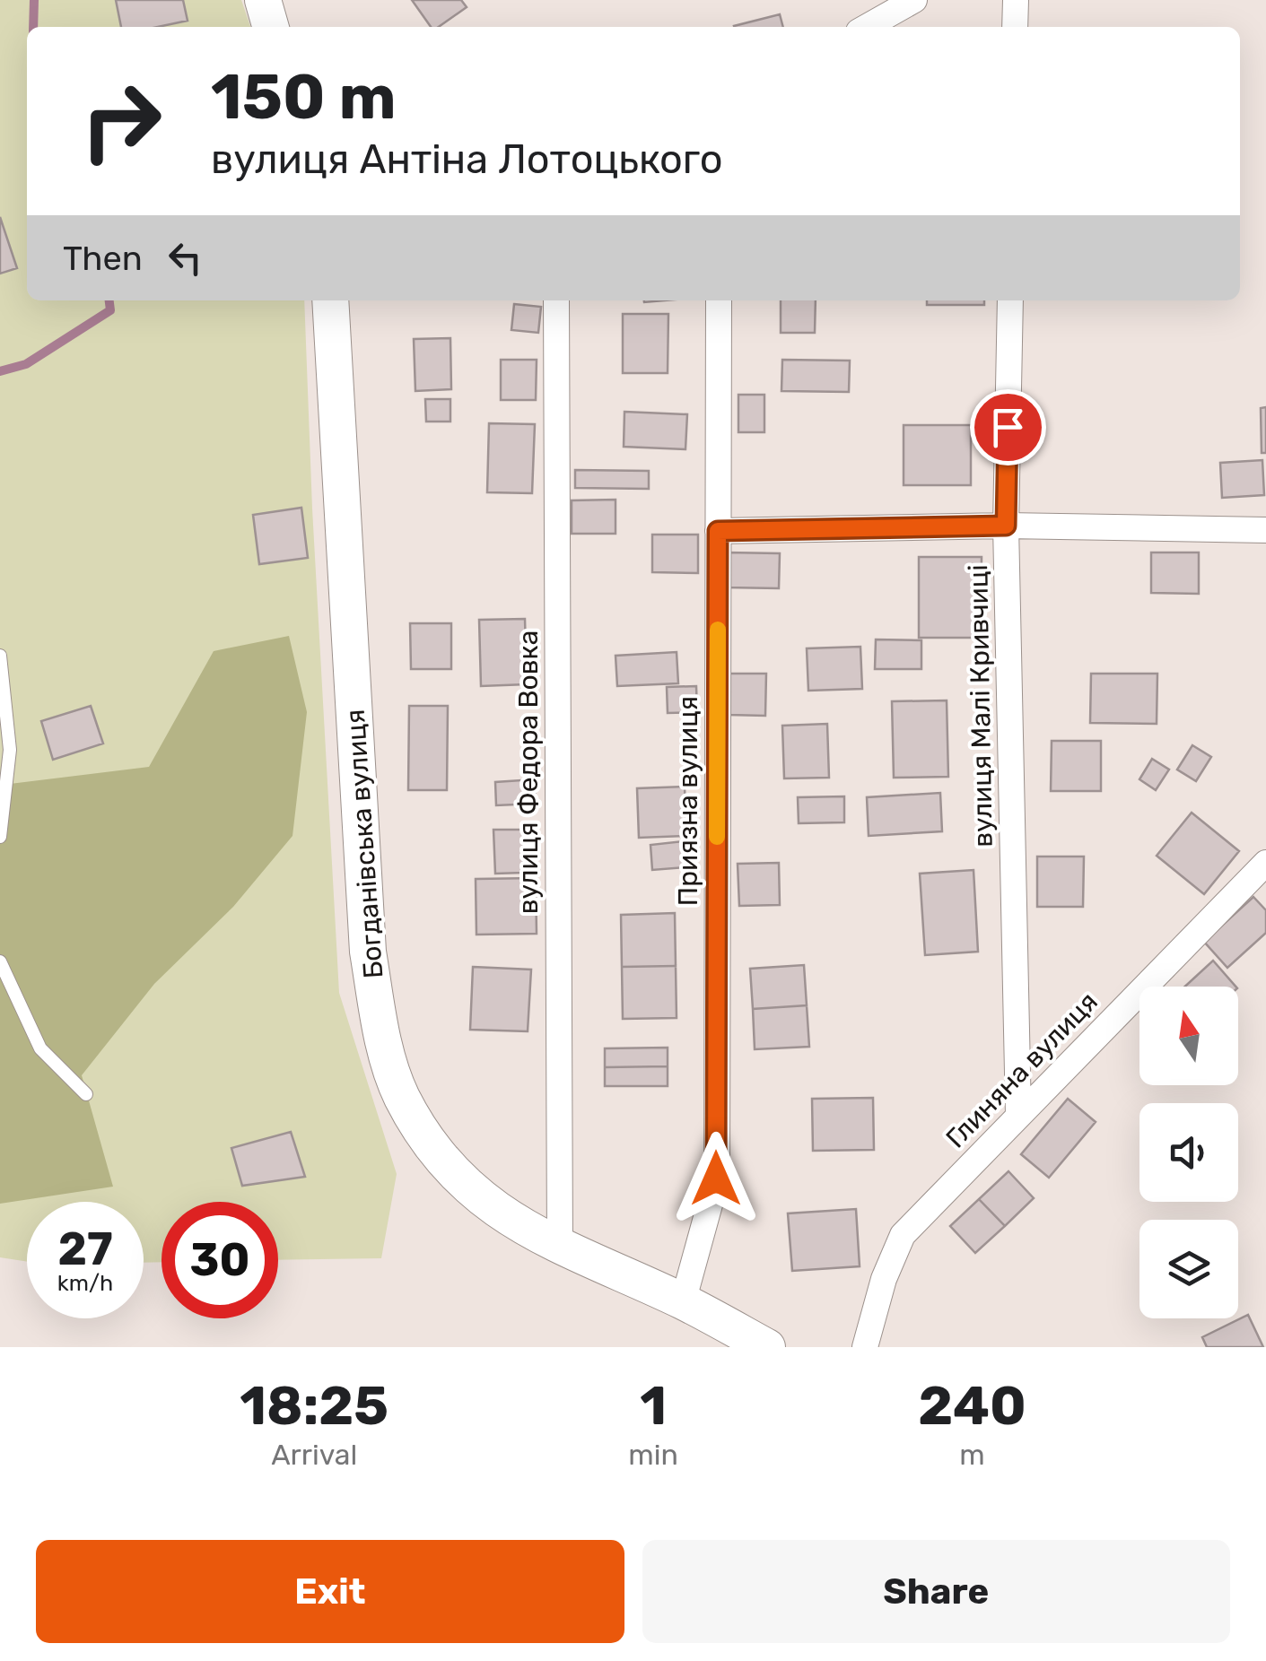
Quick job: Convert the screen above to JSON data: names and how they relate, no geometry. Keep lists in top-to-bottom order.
{
  "streets": {
    "main road": ["Богданівська вулиця"],
    "street": [
      "вулиця Малі Кривчиці",
      "вулиця Федора Вовка",
      "Приязна вулиця",
      "Глиняна вулиця"
    ]
  },
  "crossings": [
    ["вулиця Малі Кривчиці", "Глиняна вулиця"],
    ["вулиця Федора Вовка", "Богданівська вулиця"],
    ["Приязна вулиця", "Богданівська вулиця"]
  ],
  "north": "top",
  "page": {
    "turn": ["150 m", "вулиця Антіна Лотоцького"],
    "then": "Then",
    "speed": "27 km/h",
    "limit": "30",
    "eta": [
      "18:25",
      "Arrival",
      "1",
      "min",
      "240",
      "m"
    ],
    "buttons": ["Exit", "Share"]
  }
}
